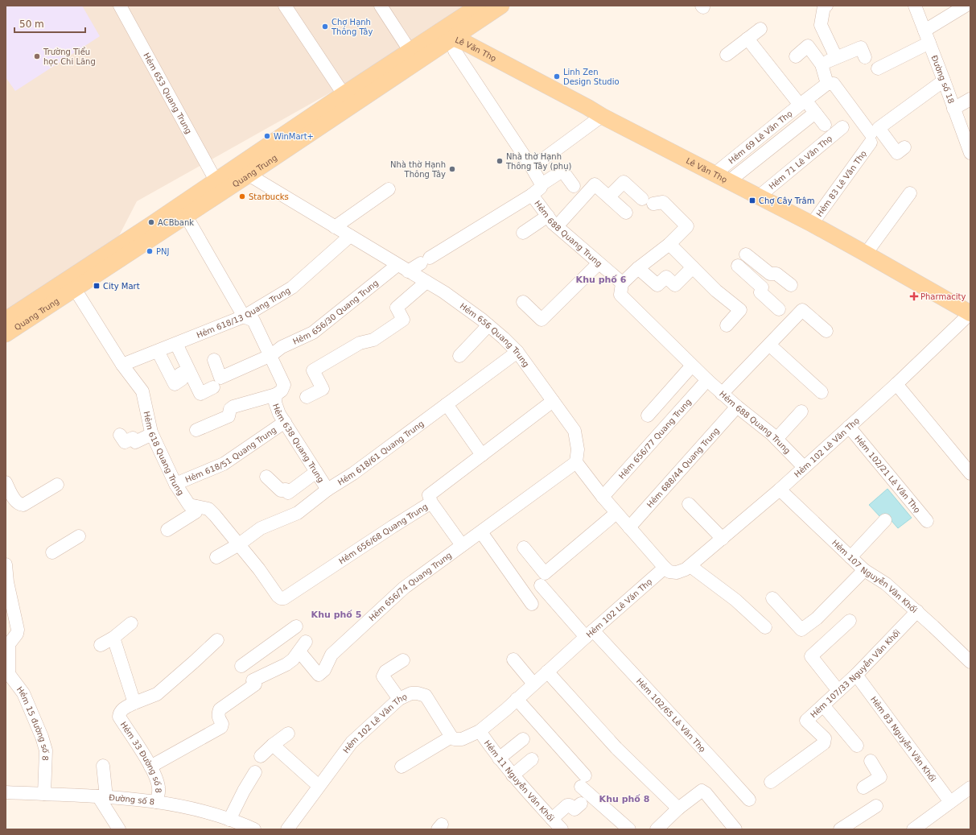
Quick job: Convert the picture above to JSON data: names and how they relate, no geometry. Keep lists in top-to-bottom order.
{
  "streets": {
    "main road": ["Lê Văn Thọ", "Quang Trung"],
    "street": [
      "Đường số 18",
      "Hẻm 653 Quang Trung",
      "Hẻm 69 Lê Văn Thọ",
      "Hẻm 71 Lê Văn Thọ",
      "Hẻm 83 Lê Văn Thọ",
      "Hẻm 688 Quang Trung",
      "Hẻm 656/30 Quang Trung",
      "Hẻm 618/13 Quang Trung",
      "Hẻm 656 Quang Trung",
      "Hẻm 656/77 Quang Trung",
      "Hẻm 638 Quang Trung",
      "Hẻm 102 Lê Văn Thọ",
      "Hẻm 618/61 Quang Trung",
      "Hẻm 618 Quang Trung",
      "Hẻm 618/51 Quang Trung",
      "Hẻm 688/44 Quang Trung",
      "Hẻm 102/21 Lê Văn Thọ",
      "Hẻm 656/68 Quang Trung",
      "Hẻm 107 Nguyễn Văn Khối",
      "Hẻm 656/74 Quang Trung",
      "Hẻm 107/33 Nguyễn Văn Khối",
      "Hẻm 102/65 Lê Văn Thọ",
      "Hẻm 15 đường số 8",
      "Hẻm 83 Nguyễn Văn Khối",
      "Hẻm 33 Đường số 8",
      "Hẻm 11 Nguyễn Văn Khối",
      "Đường số 8"
    ]
  },
  "crossings": [
    ["Lê Văn Thọ", "Hẻm 69 Lê Văn Thọ"],
    ["Lê Văn Thọ", "Hẻm 71 Lê Văn Thọ"],
    ["Lê Văn Thọ", "Quang Trung"],
    ["Lê Văn Thọ", "Hẻm 83 Lê Văn Thọ"],
    ["Lê Văn Thọ", "Hẻm 102 Lê Văn Thọ"],
    ["Đường số 18", "Hẻm 83 Lê Văn Thọ"],
    ["Hẻm 653 Quang Trung", "Quang Trung"],
    ["Quang Trung", "Hẻm 656 Quang Trung"],
    ["Quang Trung", "Hẻm 638 Quang Trung"],
    ["Quang Trung", "Hẻm 618 Quang Trung"],
    ["Hẻm 688 Quang Trung", "Hẻm 656/30 Quang Trung"],
    ["Hẻm 688 Quang Trung", "Hẻm 656/77 Quang Trung"],
    ["Hẻm 688 Quang Trung", "Hẻm 102 Lê Văn Thọ"],
    ["Hẻm 688 Quang Trung", "Hẻm 688/44 Quang Trung"],
    ["Hẻm 656/30 Quang Trung", "Hẻm 656 Quang Trung"],
    ["Hẻm 656/30 Quang Trung", "Hẻm 638 Quang Trung"],
    ["Hẻm 618/13 Quang Trung", "Hẻm 656 Quang Trung"],
    ["Hẻm 618/13 Quang Trung", "Hẻm 638 Quang Trung"],
    ["Hẻm 618/13 Quang Trung", "Hẻm 618 Quang Trung"],
    ["Hẻm 656 Quang Trung", "Hẻm 618/61 Quang Trung"],
    ["Hẻm 656 Quang Trung", "Hẻm 656/68 Quang Trung"],
    ["Hẻm 656 Quang Trung", "Hẻm 656/74 Quang Trung"],
    ["Hẻm 638 Quang Trung", "Hẻm 618/61 Quang Trung"],
    ["Hẻm 638 Quang Trung", "Hẻm 618/51 Quang Trung"],
    ["Hẻm 102 Lê Văn Thọ", "Hẻm 102/21 Lê Văn Thọ"],
    ["Hẻm 102 Lê Văn Thọ", "Hẻm 107 Nguyễn Văn Khối"],
    ["Hẻm 102 Lê Văn Thọ", "Hẻm 102/65 Lê Văn Thọ"],
    ["Hẻm 102 Lê Văn Thọ", "Hẻm 11 Nguyễn Văn Khối"],
    ["Hẻm 618/61 Quang Trung", "Hẻm 618 Quang Trung"],
    ["Hẻm 618 Quang Trung", "Hẻm 618/51 Quang Trung"],
    ["Hẻm 618 Quang Trung", "Hẻm 656/68 Quang Trung"],
    ["Hẻm 107 Nguyễn Văn Khối", "Hẻm 107/33 Nguyễn Văn Khối"],
    ["Hẻm 107/33 Nguyễn Văn Khối", "Hẻm 83 Nguyễn Văn Khối"],
    ["Hẻm 15 đường số 8", "Đường số 8"],
    ["Hẻm 33 Đường số 8", "Đường số 8"]
  ],
  "districts": ["Khu phố 6", "Khu phố 5", "Khu phố 8"],
  "places": {
    "other": [
      "Chợ Hạnh Thông Tây",
      "Trường Tiểu học Chi Lăng",
      "Linh Zen Design Studio",
      "WinMart+",
      "Nhà thờ Hạnh Thông Tây (phụ)",
      "Nhà thờ Hạnh Thông Tây",
      "Starbucks",
      "ACBbank",
      "PNJ"
    ],
    "transit": ["Chợ Cây Trâm", "City Mart"],
    "health": ["Pharmacity"]
  },
  "scale_bar": "50 m"
}
